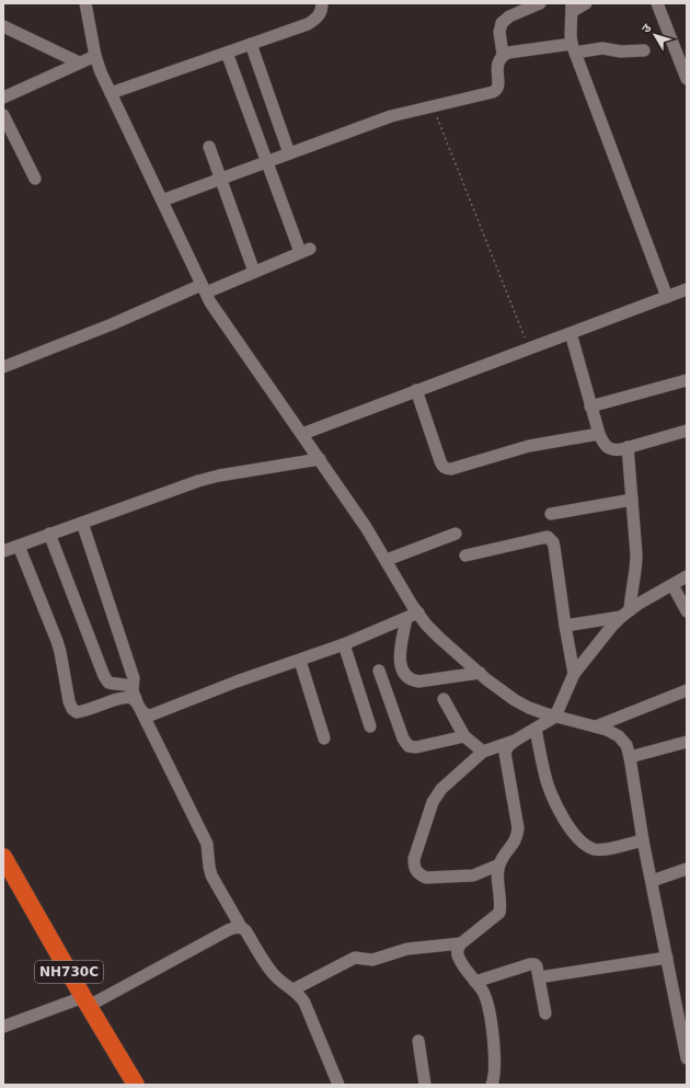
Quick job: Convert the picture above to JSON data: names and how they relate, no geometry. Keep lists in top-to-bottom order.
{
  "streets": {
    "highway": ["NH730C"]
  },
  "north": "top left"
}
